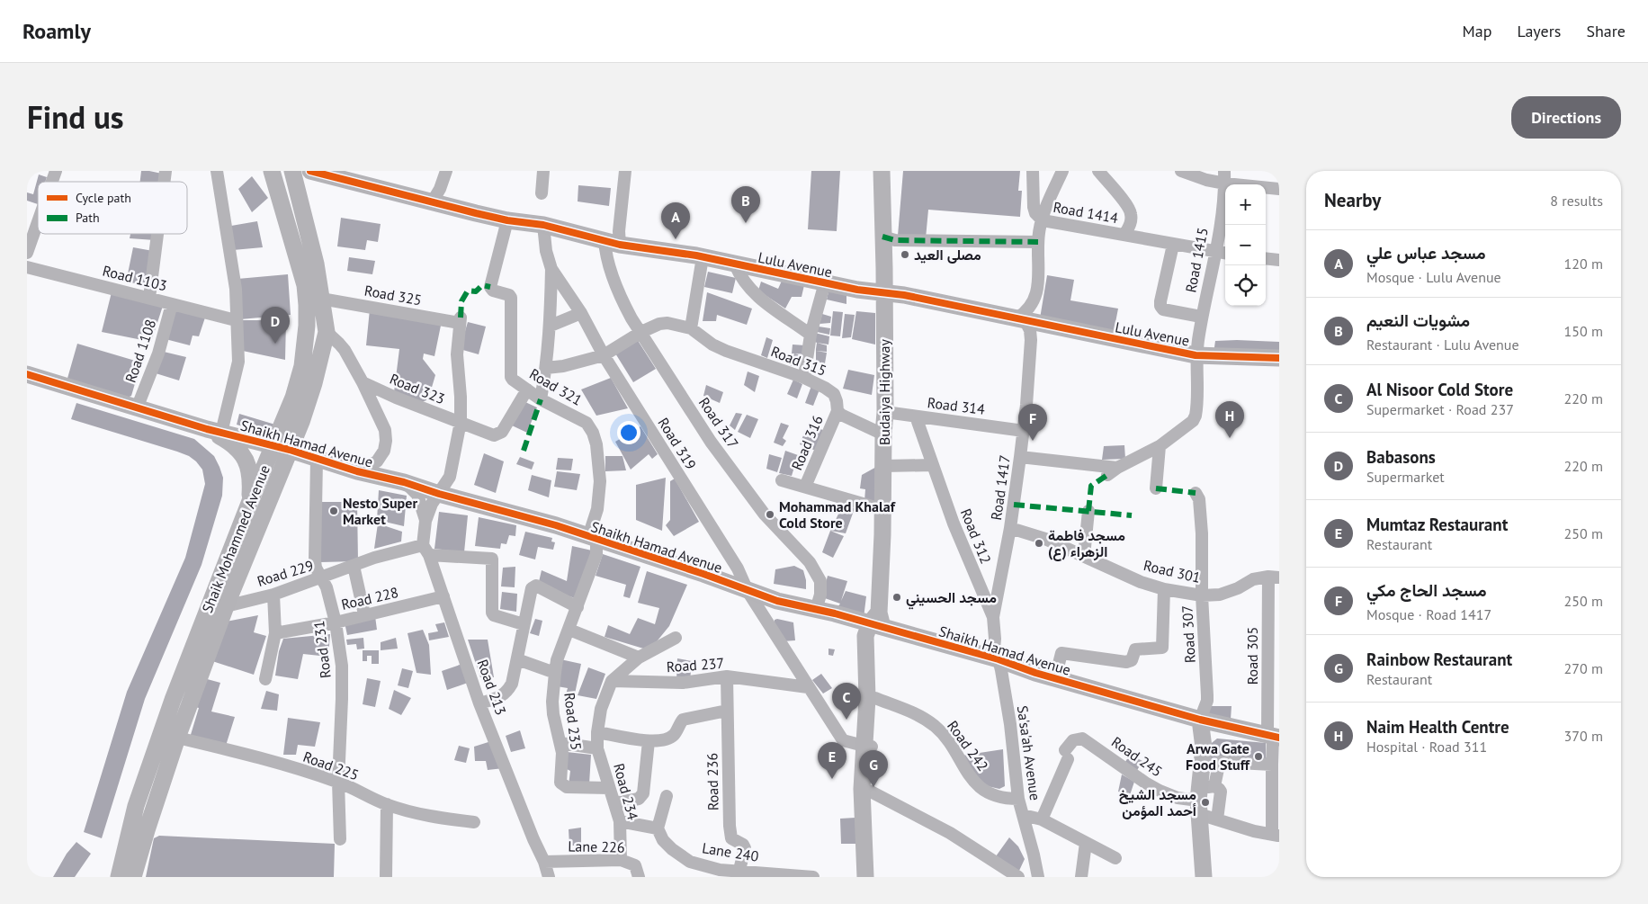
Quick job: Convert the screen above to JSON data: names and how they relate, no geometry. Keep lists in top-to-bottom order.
{
  "streets": {
    "street": [
      "Road 1414",
      "Road 1415",
      "Lulu Avenue",
      "Road 1103",
      "Road 325",
      "Road 1108",
      "Road 315",
      "Road 321",
      "Road 323",
      "Budaiya Highway",
      "Road 314",
      "Road 317",
      "Road 316",
      "Shaikh Hamad Avenue",
      "Road 319",
      "Road 1417",
      "Road 312",
      "Shaik Mohammed Avenue",
      "Road 301",
      "Road 229",
      "Road 228",
      "Road 307",
      "Road 231",
      "Road 305",
      "Road 237",
      "Road 213",
      "Road 235",
      "Road 242",
      "Sa'sa'ah Avenue",
      "Road 245",
      "Road 225",
      "Road 236",
      "Road 234",
      "Lane 226",
      "Lane 240"
    ]
  },
  "crossings": [
    ["Road 1414", "Road 1415"],
    ["Road 1415", "Lulu Avenue"],
    ["Road 1415", "Road 1417"],
    ["Lulu Avenue", "Road 321"],
    ["Lulu Avenue", "Budaiya Highway"],
    ["Lulu Avenue", "Road 317"],
    ["Lulu Avenue", "Road 319"],
    ["Lulu Avenue", "Road 1417"],
    ["Road 1103", "Road 1108"],
    ["Road 325", "Road 323"],
    ["Road 325", "Shaik Mohammed Avenue"],
    ["Road 1108", "Shaikh Hamad Avenue"],
    ["Road 315", "Road 317"],
    ["Road 315", "Road 316"],
    ["Road 315", "Road 319"],
    ["Road 321", "Road 323"],
    ["Road 321", "Shaikh Hamad Avenue"],
    ["Road 321", "Road 319"],
    ["Road 321", "Road 235"],
    ["Budaiya Highway", "Road 314"],
    ["Budaiya Highway", "Road 316"],
    ["Budaiya Highway", "Shaikh Hamad Avenue"],
    ["Budaiya Highway", "Road 242"],
    ["Road 314", "Road 1417"],
    ["Road 314", "Road 312"],
    ["Road 317", "Shaikh Hamad Avenue"],
    ["Shaikh Hamad Avenue", "Road 319"],
    ["Shaikh Hamad Avenue", "Road 1417"],
    ["Shaikh Hamad Avenue", "Shaik Mohammed Avenue"],
    ["Shaikh Hamad Avenue", "Road 307"],
    ["Shaikh Hamad Avenue", "Road 231"],
    ["Shaikh Hamad Avenue", "Road 305"],
    ["Shaikh Hamad Avenue", "Road 213"],
    ["Shaikh Hamad Avenue", "Road 235"],
    ["Shaikh Hamad Avenue", "Sa'sa'ah Avenue"],
    ["Road 1417", "Road 312"],
    ["Road 1417", "Road 301"],
    ["Road 1417", "Sa'sa'ah Avenue"],
    ["Shaik Mohammed Avenue", "Road 229"],
    ["Shaik Mohammed Avenue", "Road 225"],
    ["Road 301", "Road 307"],
    ["Road 301", "Road 305"],
    ["Road 229", "Road 231"],
    ["Road 229", "Road 213"],
    ["Road 228", "Road 231"],
    ["Road 228", "Road 213"],
    ["Road 231", "Road 225"],
    ["Road 237", "Road 236"],
    ["Road 237", "Road 234"],
    ["Road 213", "Lane 226"],
    ["Road 235", "Road 234"],
    ["Road 242", "Sa'sa'ah Avenue"],
    ["Road 236", "Lane 240"],
    ["Road 234", "Lane 226"]
  ],
  "places": [
    "مصلى العيد",
    "Nesto Super Market",
    "Mohammad Khalaf Cold Store",
    "مسجد فاطمة الزهراء (ع)",
    "مسجد الحسيني",
    "Arwa Gate Food Stuff",
    "مسجد الشيخ أحمد المؤمن"
  ],
  "legend": ["Cycle path", "Path"],
  "page": {
    "header": "Roamly",
    "nav": ["Map", "Layers", "Share"],
    "title": "Find us",
    "buttons": "Directions",
    "heading": ["Nearby", "8 results"],
    "map_buttons": ["+", "−"],
    "pins": [
      "B",
      "A",
      "D",
      "H",
      "F",
      "C",
      "E",
      "G"
    ],
    "list": [
      {
        "mark": "A",
        "name": "مسجد عباس علي",
        "note": "Mosque · Lulu Avenue",
        "value": "120 m"
      },
      {
        "mark": "B",
        "name": "مشويات النعيم",
        "note": "Restaurant · Lulu Avenue",
        "value": "150 m"
      },
      {
        "mark": "C",
        "name": "Al Nisoor Cold Store",
        "note": "Supermarket · Road 237",
        "value": "220 m"
      },
      {
        "mark": "D",
        "name": "Babasons",
        "note": "Supermarket",
        "value": "220 m"
      },
      {
        "mark": "E",
        "name": "Mumtaz Restaurant",
        "note": "Restaurant",
        "value": "250 m"
      },
      {
        "mark": "F",
        "name": "مسجد الحاج مكي",
        "note": "Mosque · Road 1417",
        "value": "250 m"
      },
      {
        "mark": "G",
        "name": "Rainbow Restaurant",
        "note": "Restaurant",
        "value": "270 m"
      },
      {
        "mark": "H",
        "name": "Naim Health Centre",
        "note": "Hospital · Road 311",
        "value": "370 m"
      }
    ]
  }
}
